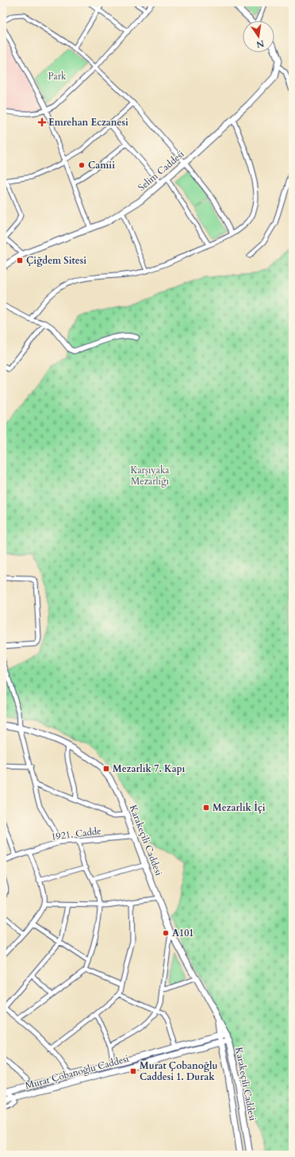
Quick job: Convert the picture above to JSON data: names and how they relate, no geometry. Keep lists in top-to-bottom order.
{
  "streets": {
    "main road": ["Selim Caddesi", "Karakeçili Caddesi", "Murat Çobanoğlu Caddesi"],
    "street": ["1921. Cadde"]
  },
  "crossings": [
    ["1921. Cadde", "Karakeçili Caddesi"],
    ["Karakeçili Caddesi", "Murat Çobanoğlu Caddesi"]
  ],
  "parks": ["Park", "Karşıyaka Mezarlığı"],
  "places": {
    "health": ["Emrehan Eczanesi"],
    "other": ["Camii", "A101"],
    "transit": [
      "Çiğdem Sitesi",
      "Mezarlık 7. Kapı",
      "Mezarlık İçi",
      "Murat Çobanoğlu Caddesi 1. Durak"
    ]
  },
  "north": "bottom"
}
